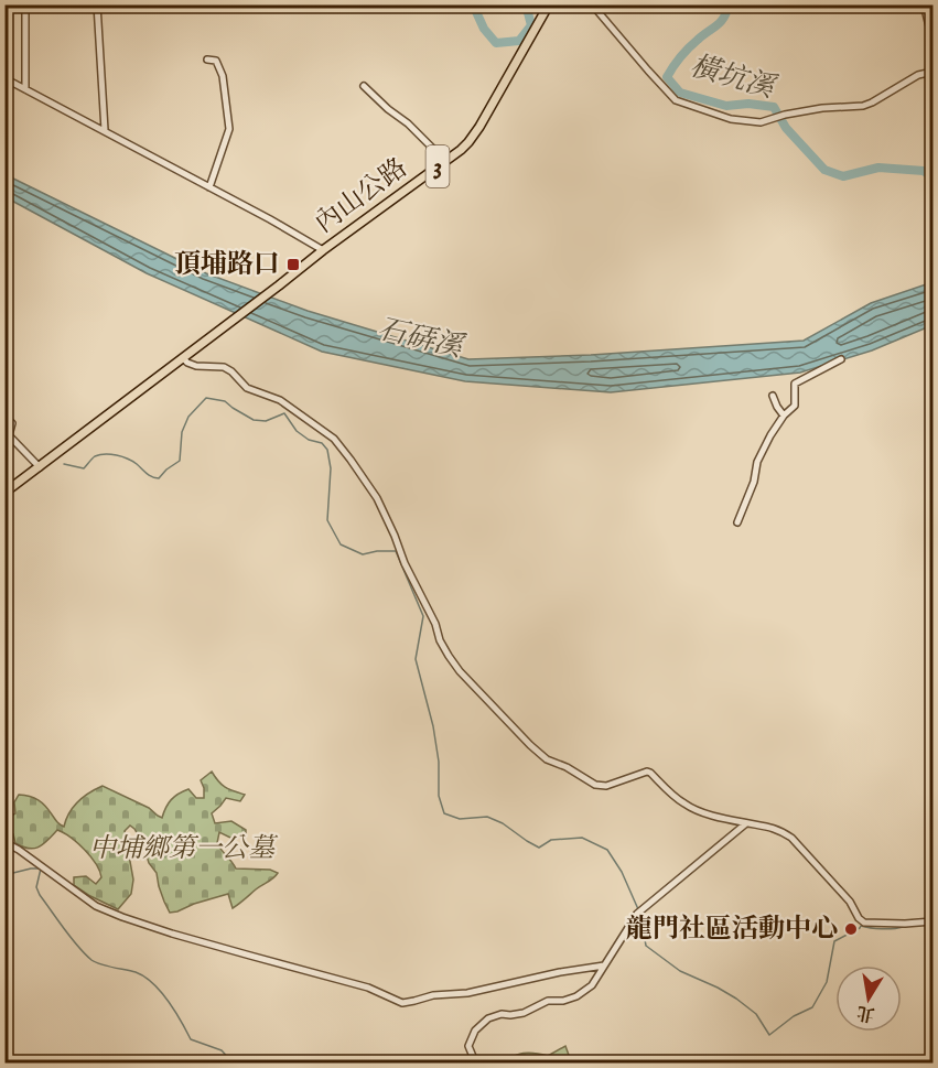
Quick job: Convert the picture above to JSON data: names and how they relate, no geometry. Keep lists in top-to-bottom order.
{
  "streets": {
    "main road": ["3", "內山公路"]
  },
  "crossings": [
    ["3", "內山公路"]
  ],
  "water": ["橫坑溪", "石硦溪"],
  "parks": ["中埔鄉第一公墓"],
  "places": {
    "transit": ["頂埔路口"],
    "other": ["龍門社區活動中心"]
  },
  "north": "bottom"
}
